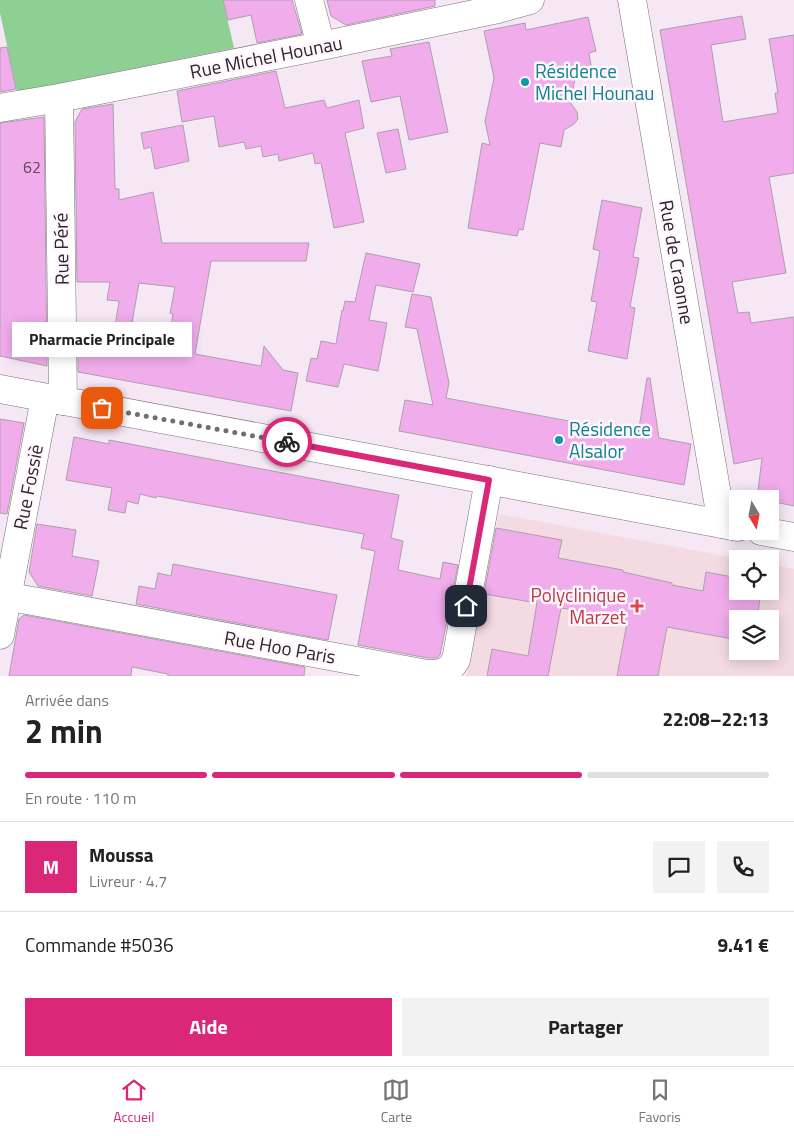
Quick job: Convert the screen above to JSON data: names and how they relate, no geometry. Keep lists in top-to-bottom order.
{
  "streets": {
    "street": [
      "Rue Michel Hounau",
      "Rue Péré",
      "Rue de Craonne",
      "Rue Fossiè",
      "Rue Hoo Paris"
    ]
  },
  "crossings": [
    ["Rue Michel Hounau", "Rue Péré"],
    ["Rue Péré", "Rue Fossiè"],
    ["Rue Fossiè", "Rue Hoo Paris"]
  ],
  "places": {
    "other": ["Résidence Michel Hounau", "Pharmacie Principale", "Résidence Alsalor"],
    "health": ["Polyclinique Marzet"]
  },
  "house_numbers": ["62"],
  "north": "bottom",
  "page": {
    "bubble": "Pharmacie Principale",
    "heading": ["2 min", "Arrivée dans", "22:08–22:13"],
    "panel": [
      "Moussa",
      "Livreur · 4.7",
      "Commande #5036",
      "9.41 €"
    ],
    "bar": "En route · 110 m",
    "round": "M",
    "buttons": ["Aide", "Partager"],
    "tabs": ["Accueil", "Carte", "Favoris"]
  }
}
